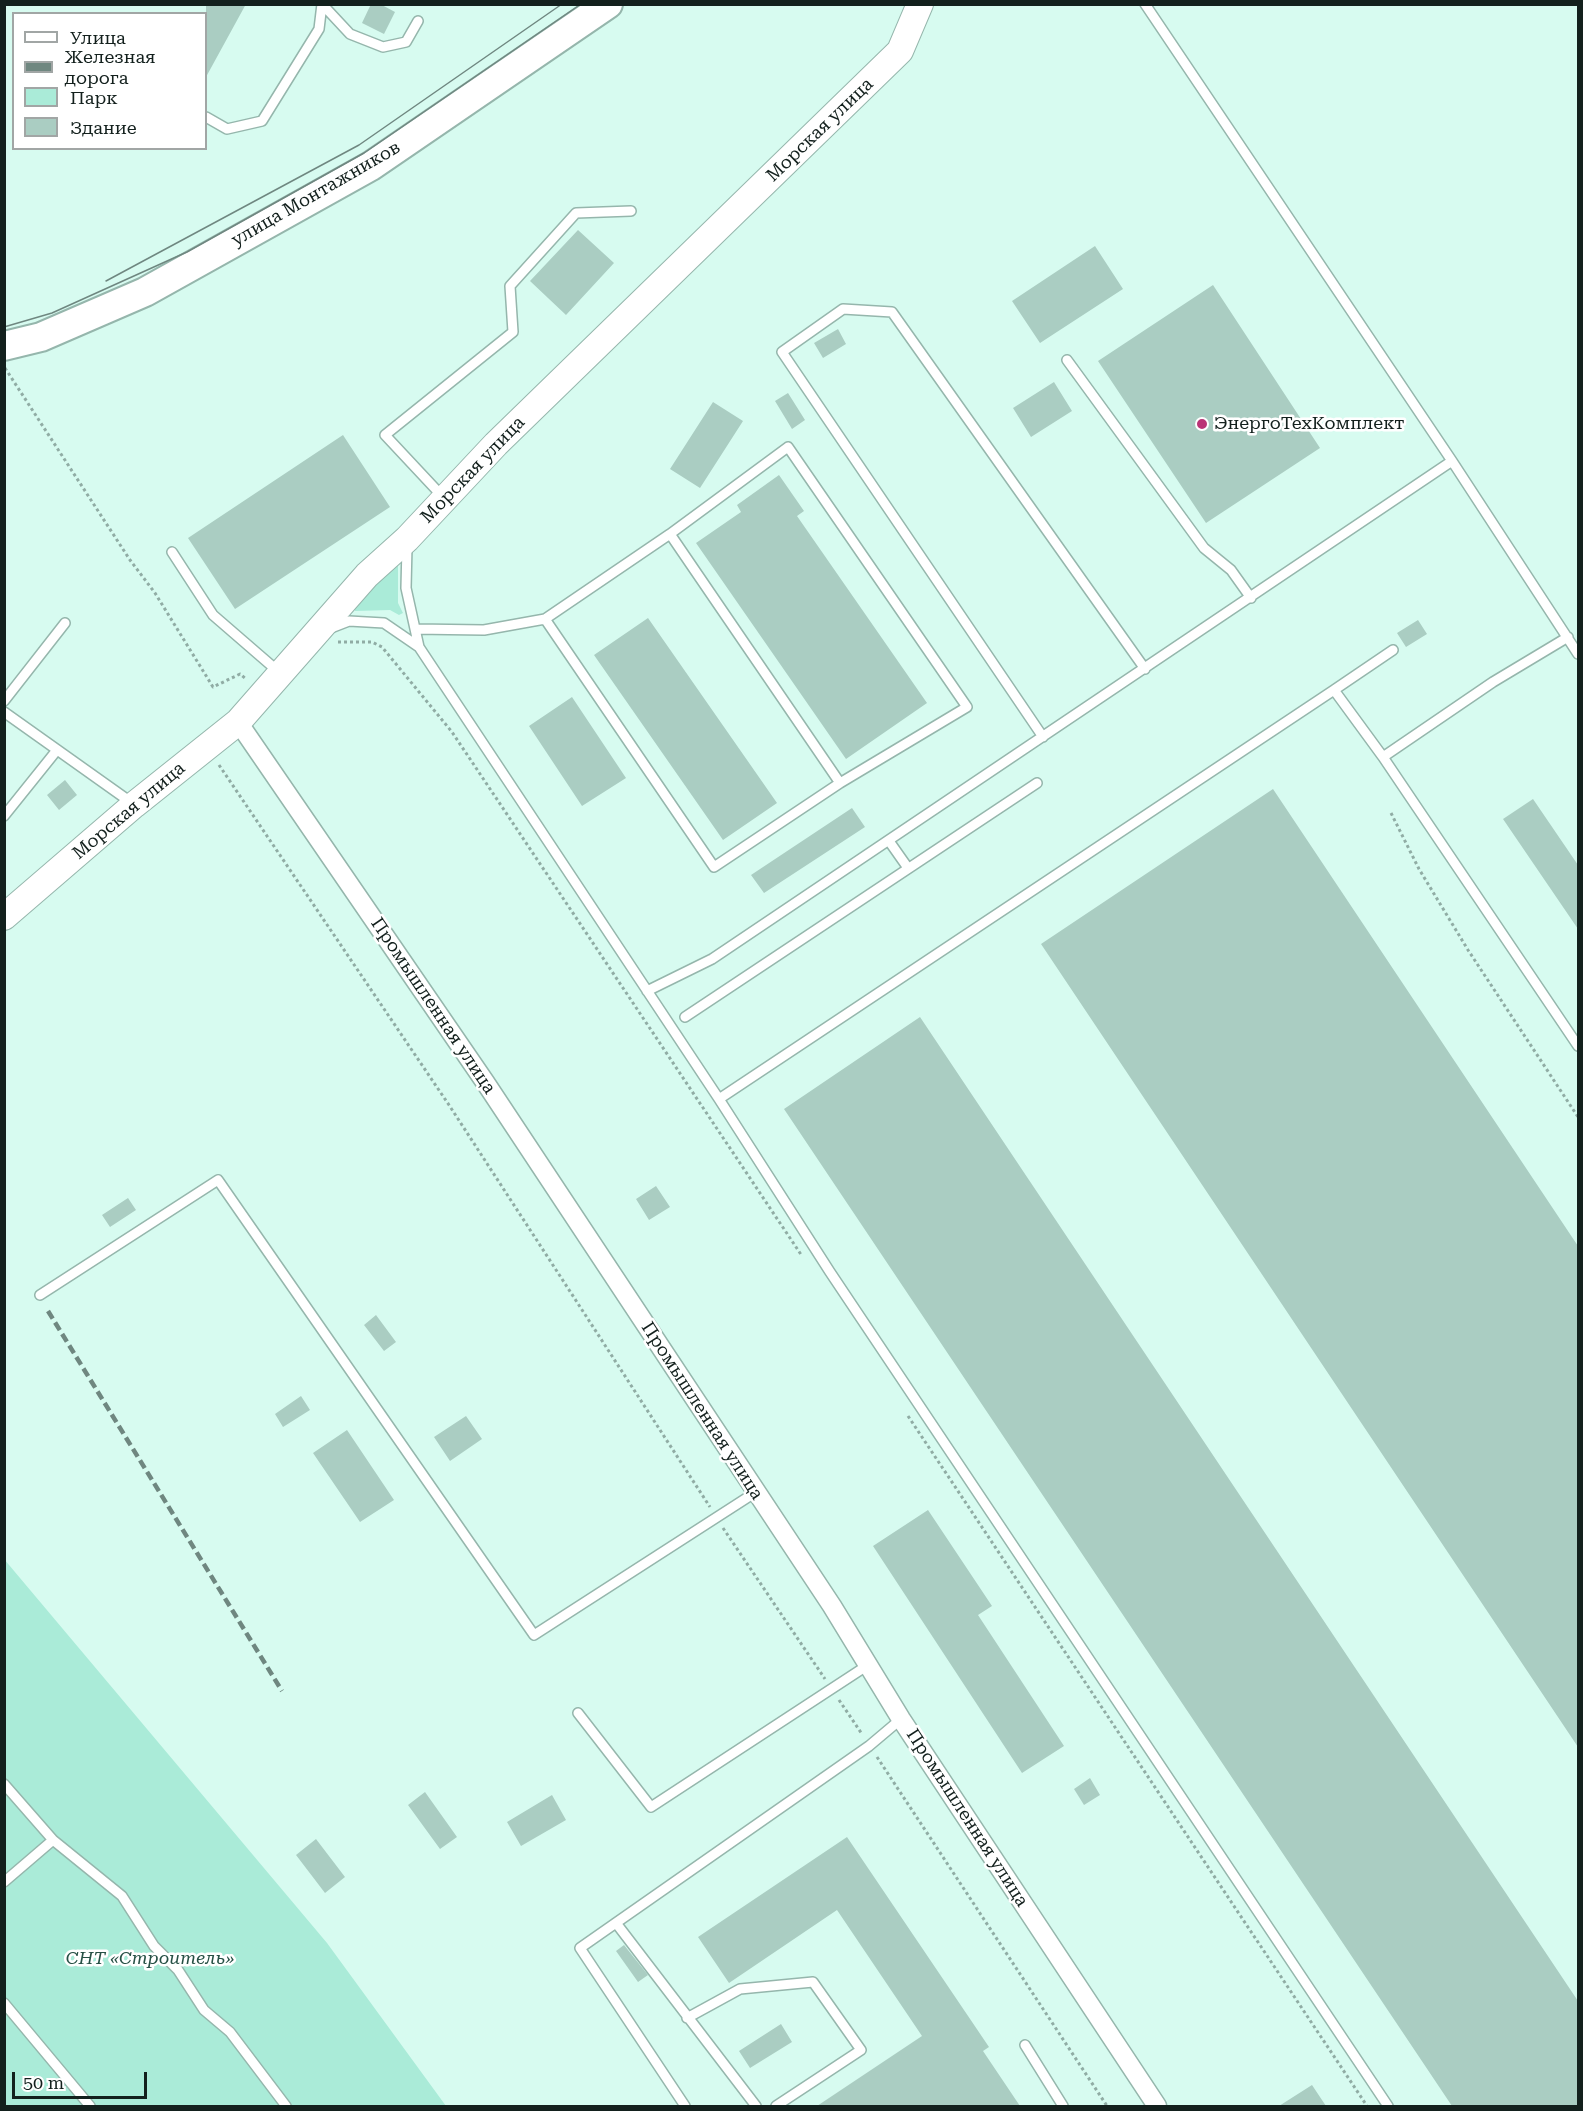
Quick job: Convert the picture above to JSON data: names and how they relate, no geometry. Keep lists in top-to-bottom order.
{
  "streets": {
    "main road": ["улица Монтажников"],
    "street": ["Морская улица", "Промышленная улица"]
  },
  "crossings": [
    ["Морская улица", "Промышленная улица"]
  ],
  "parks": ["СНТ «Строитель»"],
  "places": ["ЭнергоТехКомплект"],
  "legend": [
    "Улица",
    "Железная дорога",
    "Парк",
    "Здание"
  ],
  "scale_bar": "50 m"
}
